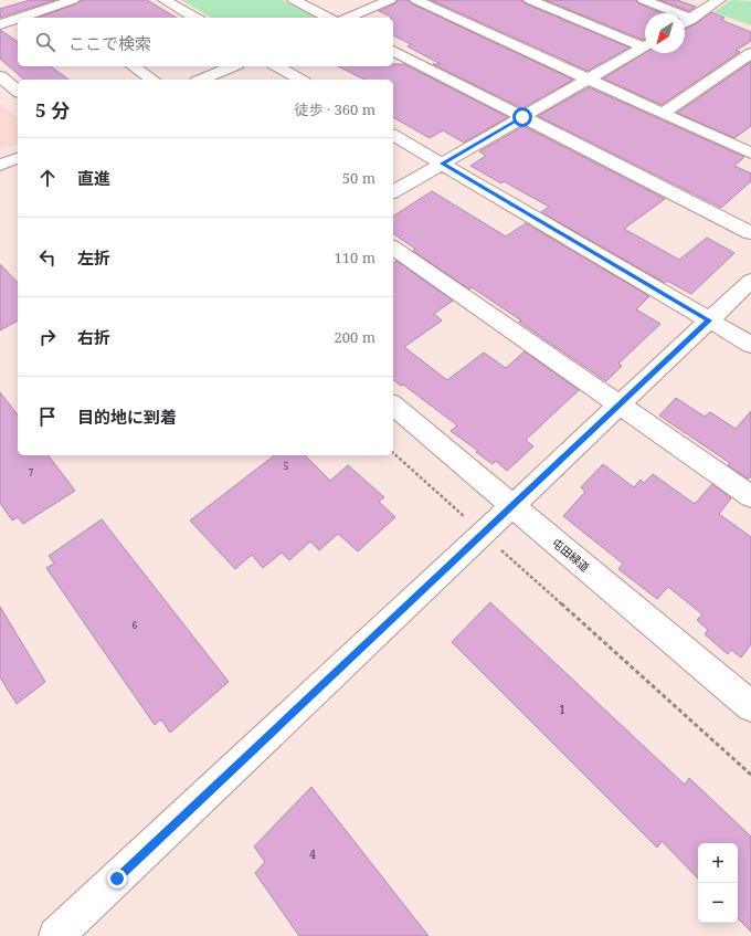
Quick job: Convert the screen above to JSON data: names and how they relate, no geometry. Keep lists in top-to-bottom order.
{
  "streets": {
    "street": ["屯田緑道"]
  },
  "house_numbers": [
    "5",
    "7",
    "6",
    "1",
    "4"
  ],
  "north": "bottom left",
  "page": {
    "search": "ここで検索",
    "heading": ["5 分", "徒歩 · 360 m"],
    "list": [
      ["直進", "50 m"],
      ["左折", "110 m"],
      ["右折", "200 m"],
      "目的地に到着"
    ],
    "map_buttons": ["+", "−"]
  }
}
